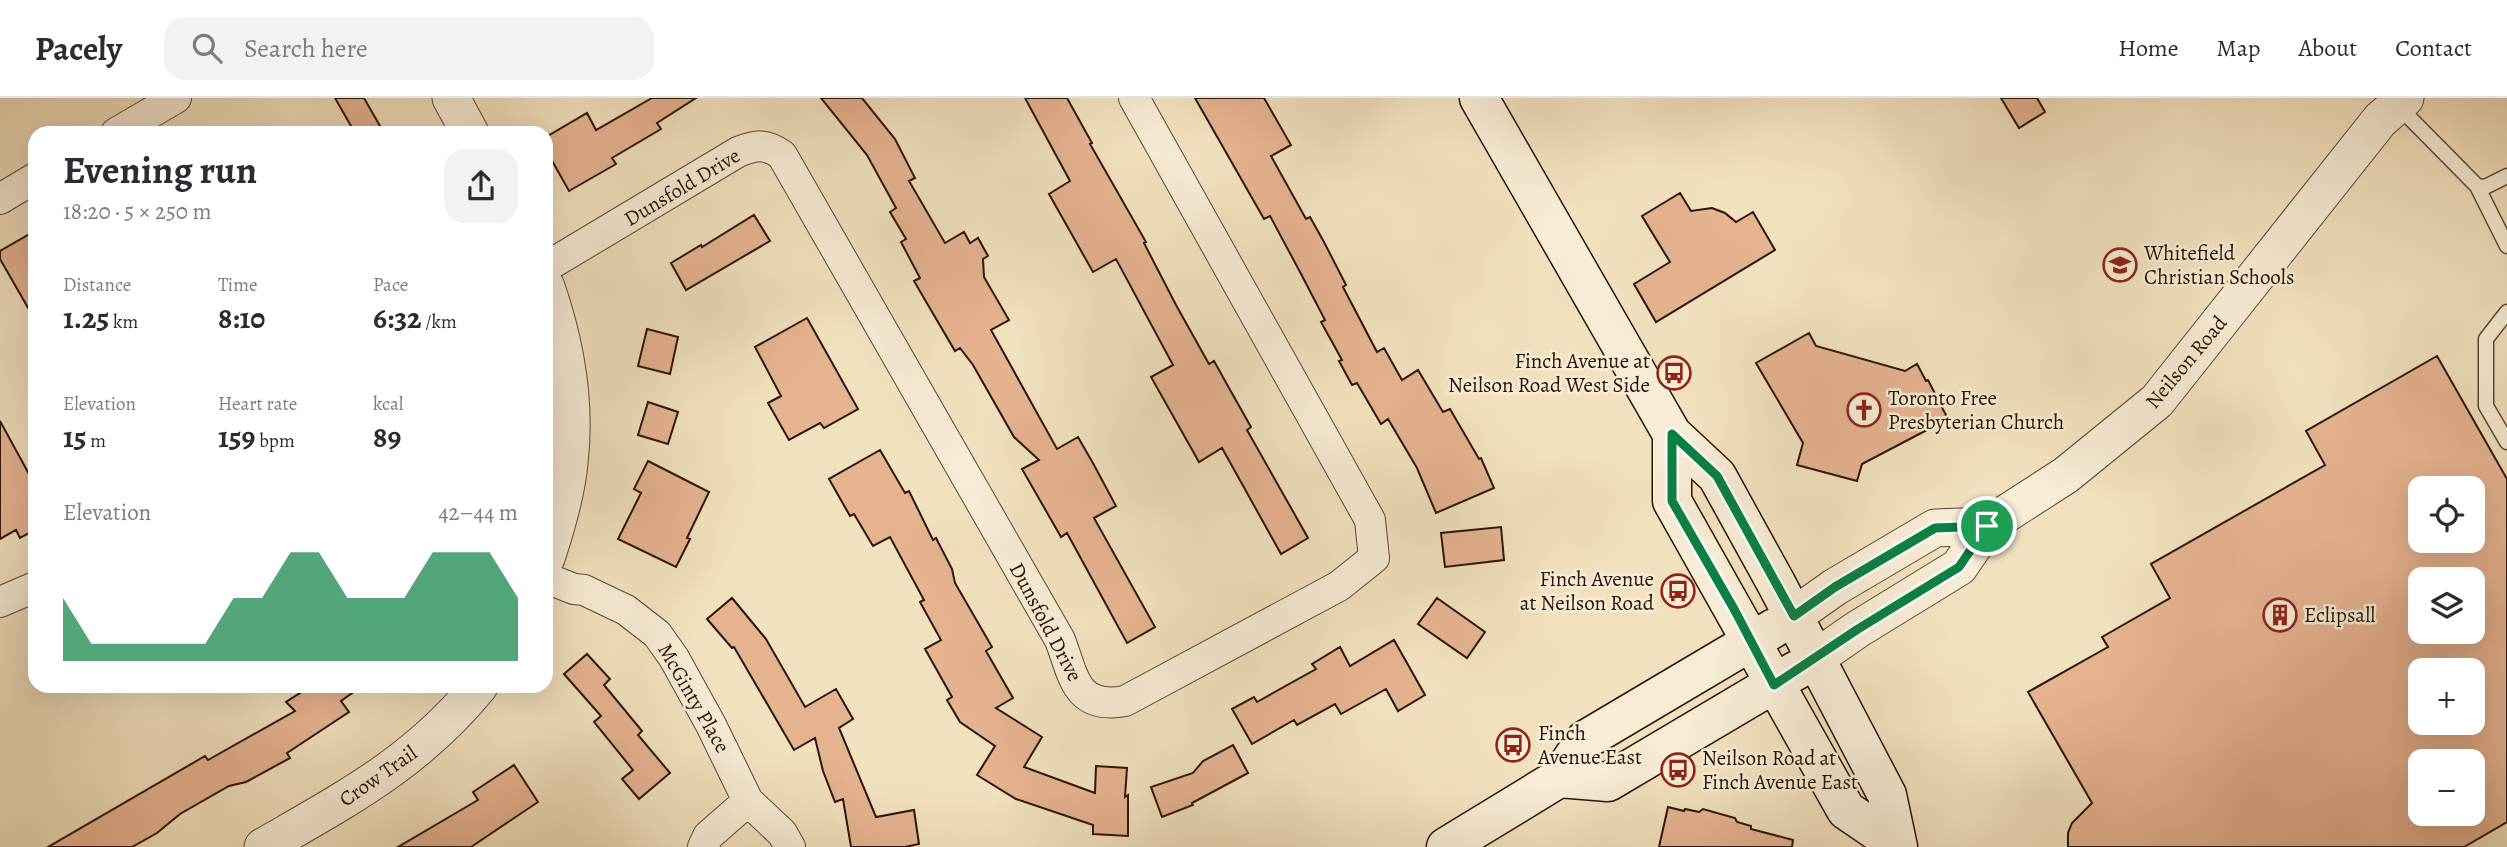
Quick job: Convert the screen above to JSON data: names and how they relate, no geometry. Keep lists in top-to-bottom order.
{
  "streets": {
    "main road": ["Neilson Road"],
    "street": ["Dunsfold Drive", "McGinty Place", "Crow Trail"]
  },
  "places": {
    "school or university": ["Whitefield Christian Schools"],
    "bus stop": [
      "Finch Avenue at Neilson Road West Side",
      "Finch Avenue at Neilson Road",
      "Finch Avenue East",
      "Neilson Road at Finch Avenue East"
    ],
    "church": ["Toronto Free Presbyterian Church"],
    "building": ["Eclipsall"]
  },
  "page": {
    "header": "Pacely",
    "search": "Search here",
    "nav": [
      "Home",
      "Map",
      "About",
      "Contact"
    ],
    "heading": ["Evening run", "18:20 · 5 × 250 m"],
    "stats": [
      ["Distance", "1.25 km"],
      ["Time", "8:10"],
      ["Pace", "6:32 /km"],
      ["Elevation", "15 m"],
      ["Heart rate", "159 bpm"],
      ["kcal", "89"]
    ],
    "map_buttons": ["+", "−"],
    "chart": ["Elevation", "42–44 m"]
  }
}
